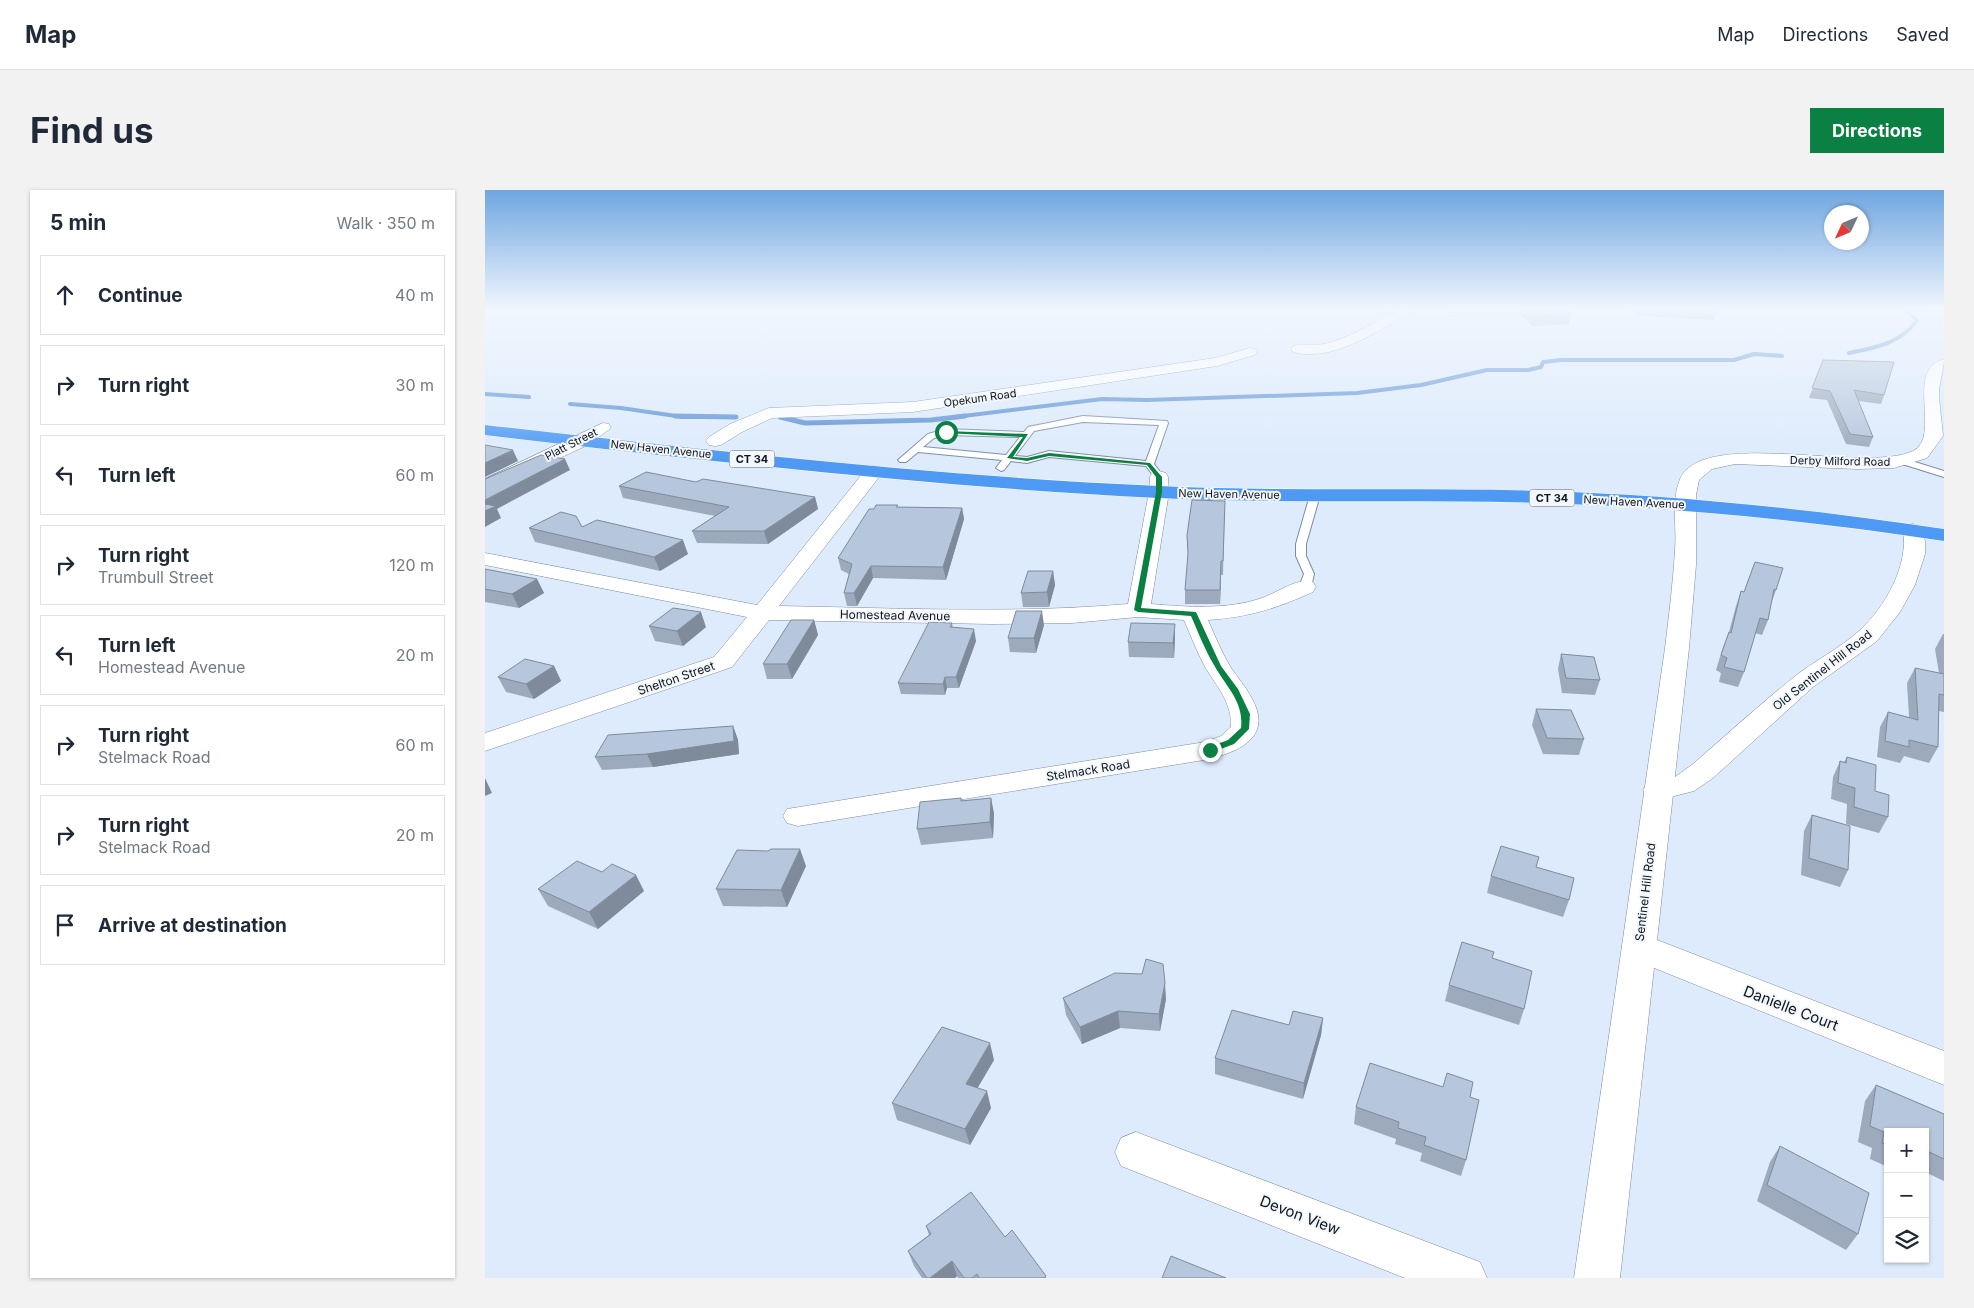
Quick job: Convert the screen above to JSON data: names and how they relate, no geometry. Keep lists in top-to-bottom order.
{
  "streets": {
    "highway": ["New Haven Avenue", "CT 34"],
    "street": [
      "Opekum Road",
      "Platt Street",
      "Derby Milford Road",
      "Homestead Avenue",
      "Old Sentinel Hill Road",
      "Shelton Street",
      "Stelmack Road",
      "Sentinel Hill Road",
      "Danielle Court",
      "Devon View"
    ]
  },
  "crossings": [
    ["Opekum Road", "New Haven Avenue"],
    ["Platt Street", "New Haven Avenue"],
    ["New Haven Avenue", "Derby Milford Road"],
    ["New Haven Avenue", "Old Sentinel Hill Road"],
    ["New Haven Avenue", "Shelton Street"],
    ["New Haven Avenue", "Sentinel Hill Road"],
    ["Derby Milford Road", "Sentinel Hill Road"],
    ["Homestead Avenue", "Shelton Street"],
    ["Homestead Avenue", "Stelmack Road"],
    ["Old Sentinel Hill Road", "Sentinel Hill Road"],
    ["Sentinel Hill Road", "Danielle Court"]
  ],
  "north": "bottom left",
  "page": {
    "header": "Map",
    "nav": ["Map", "Directions", "Saved"],
    "buttons": "Directions",
    "title": "Find us",
    "heading": ["5 min", "Walk · 350 m"],
    "list": [
      ["Continue", "40 m"],
      ["Turn right", "30 m"],
      ["Turn left", "60 m"],
      ["Turn right", "Trumbull Street", "120 m"],
      ["Turn left", "Homestead Avenue", "20 m"],
      ["Turn right", "Stelmack Road", "60 m"],
      ["Turn right", "Stelmack Road", "20 m"],
      "Arrive at destination"
    ],
    "map_buttons": ["+", "−"]
  }
}
